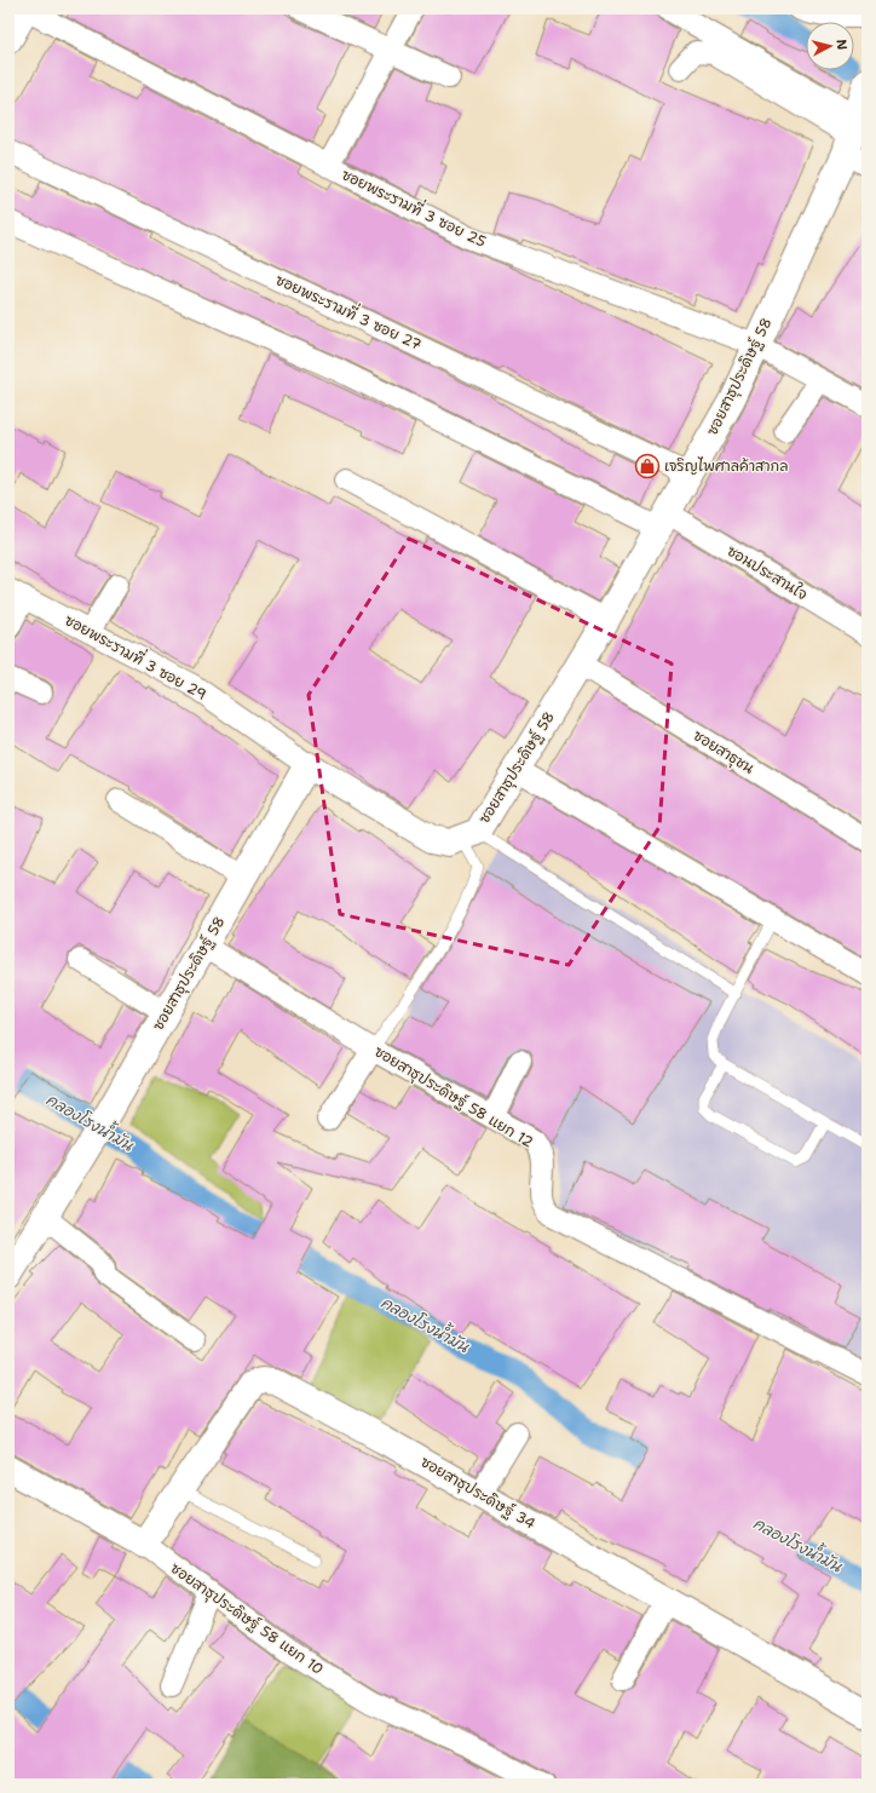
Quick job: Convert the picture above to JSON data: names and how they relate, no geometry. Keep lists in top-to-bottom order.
{
  "streets": {
    "street": [
      "ซอยพระรามที่ 3 ซอย 25",
      "ซอยพระรามที่ 3 ซอย 27",
      "ซอยสาธุประดิษฐ์ 58",
      "ซอนประสานใจ",
      "ซอยพระรามที่ 3 ซอย 29",
      "ซอยสาธุชน",
      "ซอยสาธุประดิษฐ์ 58 แยก 12",
      "ซอยสาธุประดิษฐ์ 34",
      "ซอยสาธุประดิษฐ์ 58 แยก 10"
    ]
  },
  "crossings": [
    ["ซอยพระรามที่ 3 ซอย 25", "ซอยสาธุประดิษฐ์ 58"],
    ["ซอยพระรามที่ 3 ซอย 27", "ซอยสาธุประดิษฐ์ 58"],
    ["ซอยสาธุประดิษฐ์ 58", "ซอนประสานใจ"],
    ["ซอยสาธุประดิษฐ์ 58", "ซอยพระรามที่ 3 ซอย 29"],
    ["ซอยสาธุประดิษฐ์ 58", "ซอยสาธุชน"],
    ["ซอยสาธุประดิษฐ์ 58", "ซอยสาธุประดิษฐ์ 58 แยก 12"],
    ["ซอยสาธุประดิษฐ์ 34", "ซอยสาธุประดิษฐ์ 58 แยก 10"]
  ],
  "water": ["คลองโรงน้ำมัน"],
  "places": {
    "shop": ["เจริญไพศาลค้าสากล"]
  },
  "north": "right"
}
